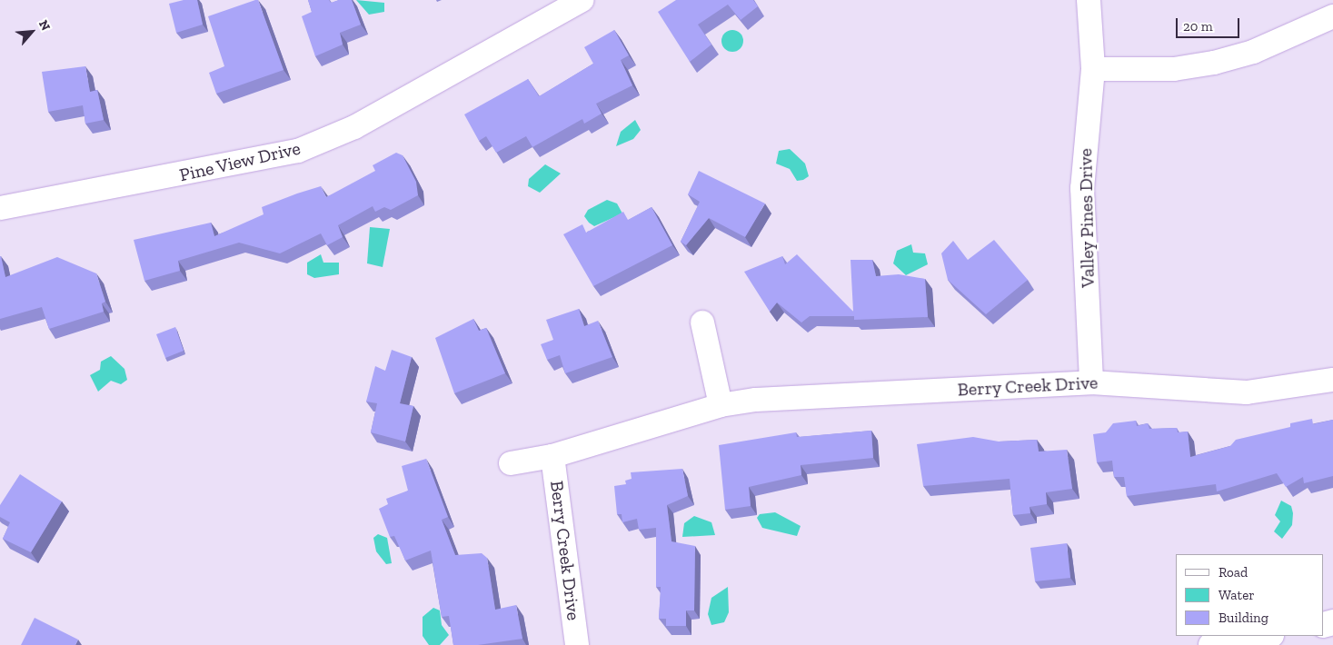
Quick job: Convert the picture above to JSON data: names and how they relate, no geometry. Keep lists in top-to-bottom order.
{
  "streets": {
    "street": ["Pine View Drive", "Valley Pines Drive", "Berry Creek Drive"]
  },
  "crossings": [
    ["Valley Pines Drive", "Berry Creek Drive"]
  ],
  "legend": ["Road", "Water", "Building"],
  "scale_bar": "20 m",
  "north": "top right"
}
